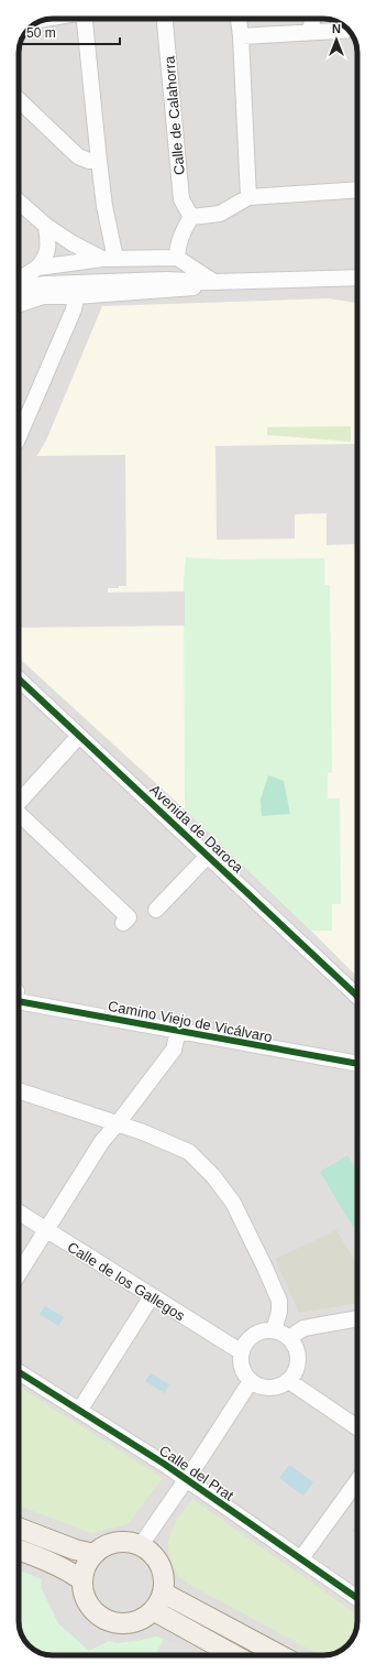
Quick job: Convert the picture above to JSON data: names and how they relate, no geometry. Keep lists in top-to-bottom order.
{
  "streets": {
    "street": [
      "Calle de Calahorra",
      "Avenida de Daroca",
      "Camino Viejo de Vicálvaro",
      "Calle de los Gallegos",
      "Calle del Prat"
    ]
  },
  "scale_bar": "50 m",
  "north": "top"
}
